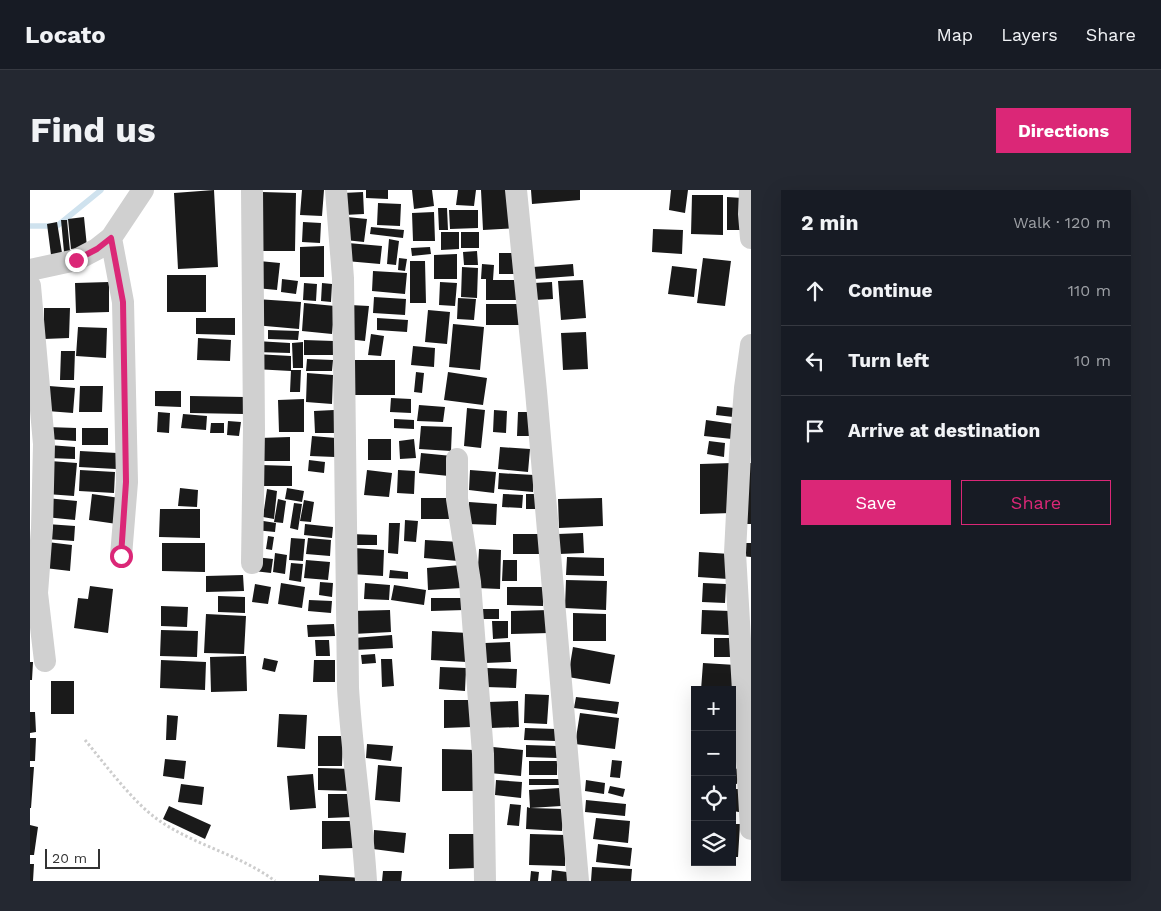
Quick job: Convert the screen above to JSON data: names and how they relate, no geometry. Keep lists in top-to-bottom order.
{
  "scale_bar": "20 m",
  "page": {
    "header": "Locato",
    "nav": ["Map", "Layers", "Share"],
    "buttons": [
      "Directions",
      ["Save", "Share"]
    ],
    "title": "Find us",
    "heading": ["2 min", "Walk · 120 m"],
    "list": [
      ["Continue", "110 m"],
      ["Turn left", "10 m"],
      "Arrive at destination"
    ],
    "map_buttons": ["+", "−"],
    "scale": "20 m"
  }
}
